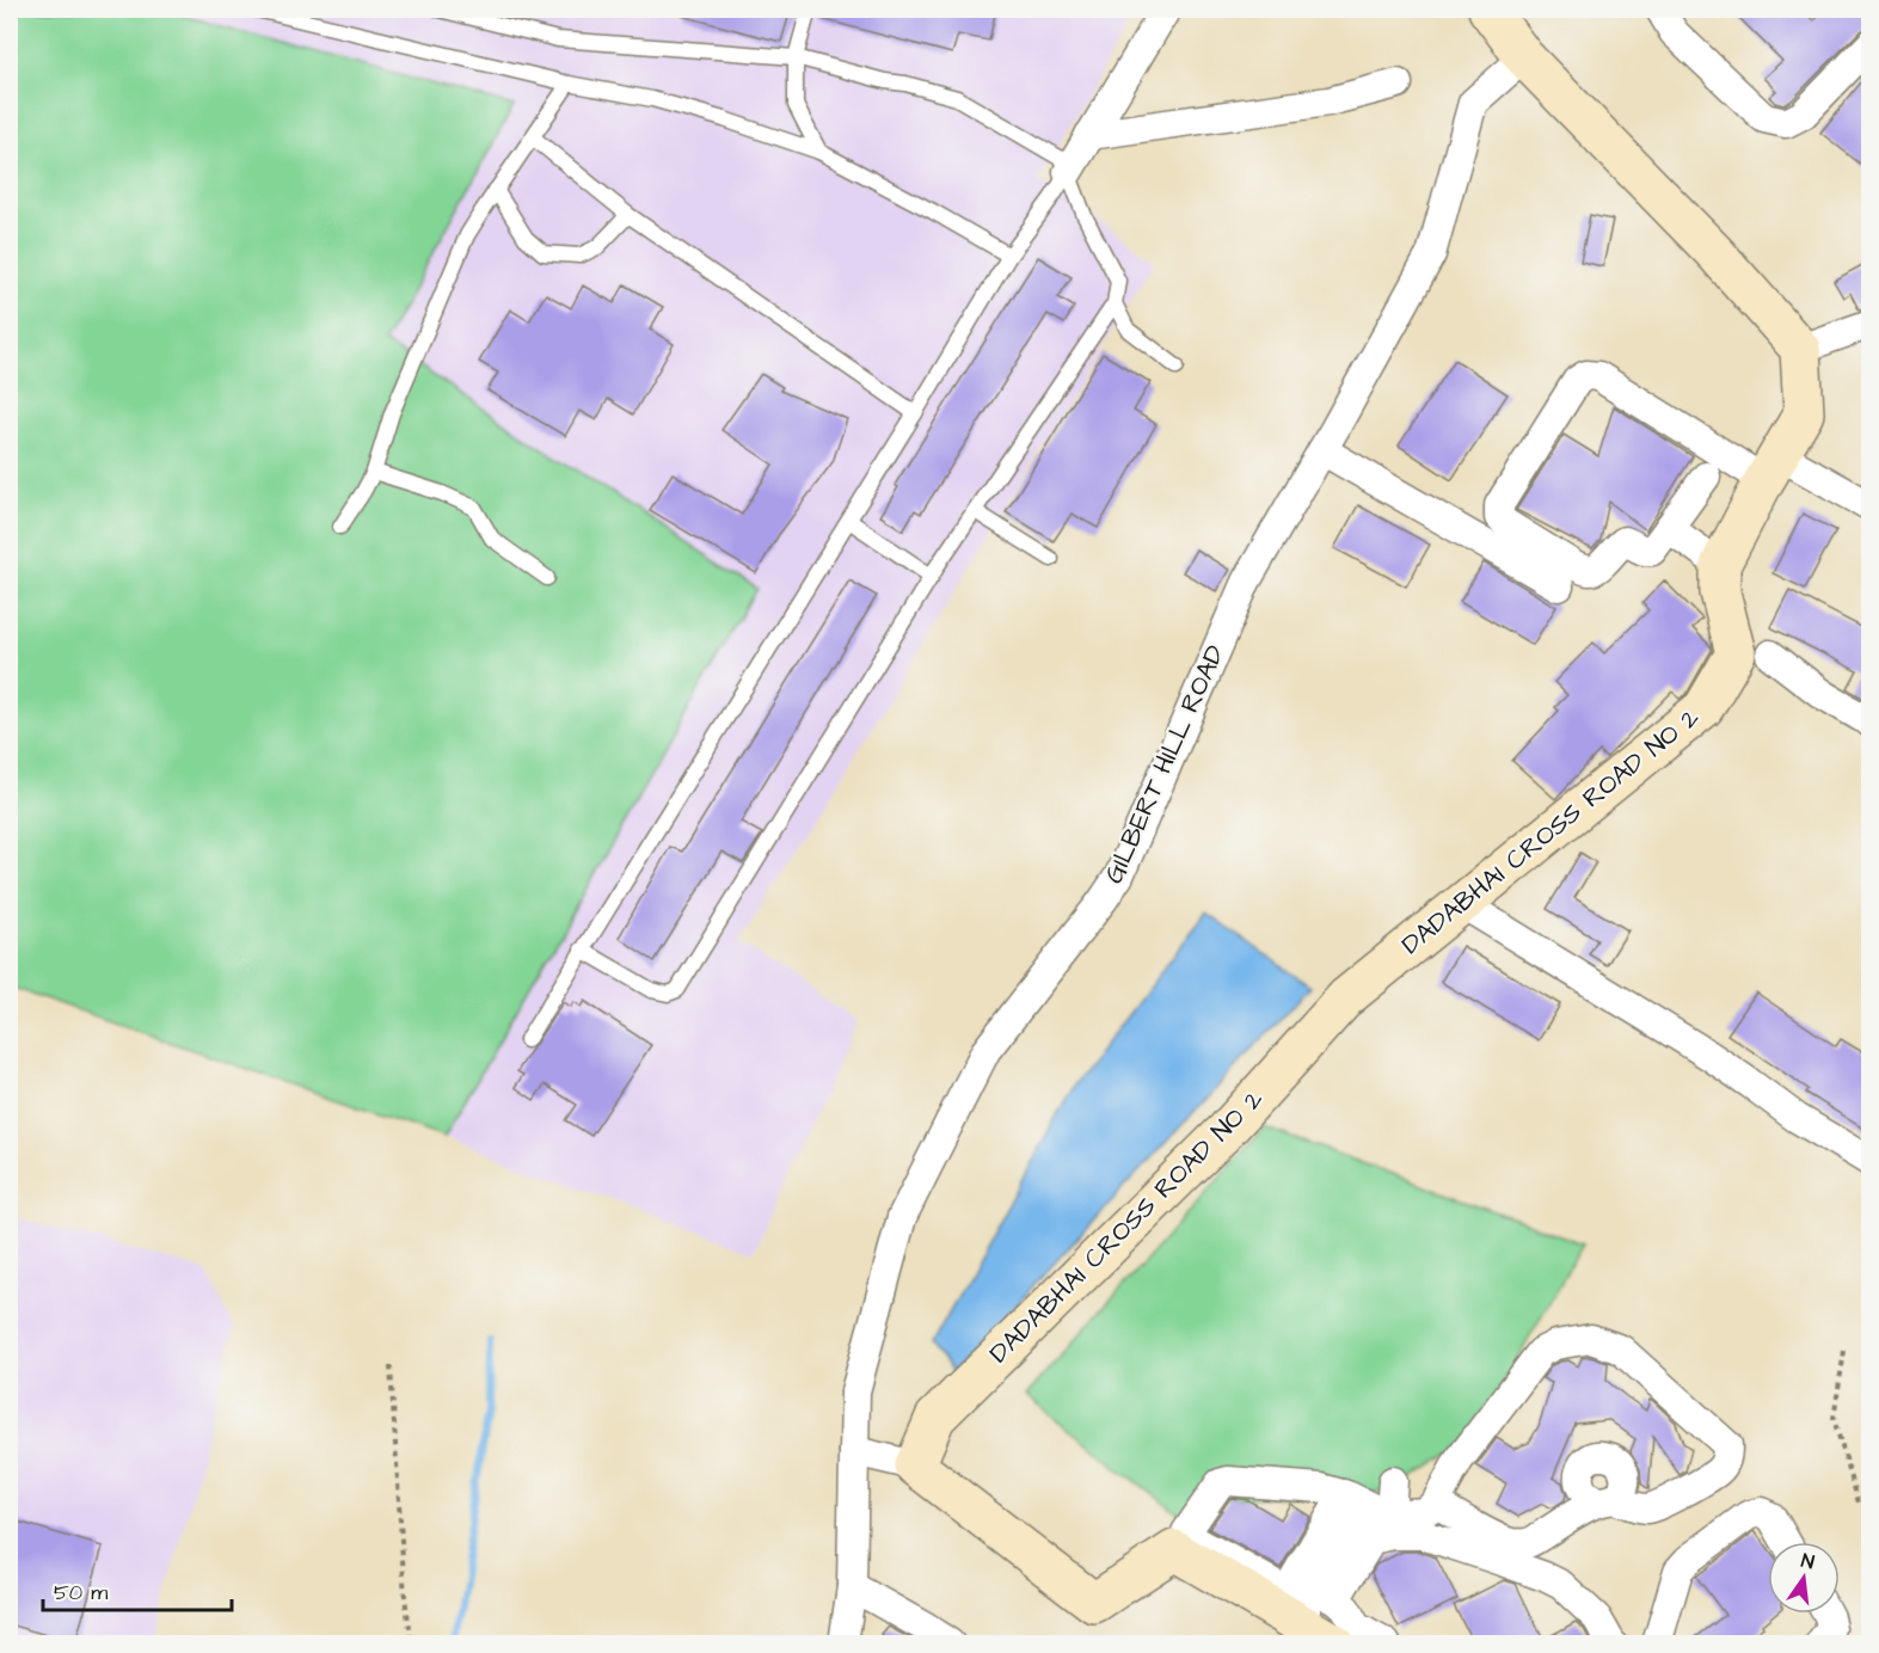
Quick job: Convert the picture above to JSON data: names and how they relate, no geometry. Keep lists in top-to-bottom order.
{
  "streets": {
    "street": ["GILBERT HILL ROAD", "DADABHAI CROSS ROAD NO 2"]
  },
  "scale_bar": "50 m",
  "north": "top"
}
